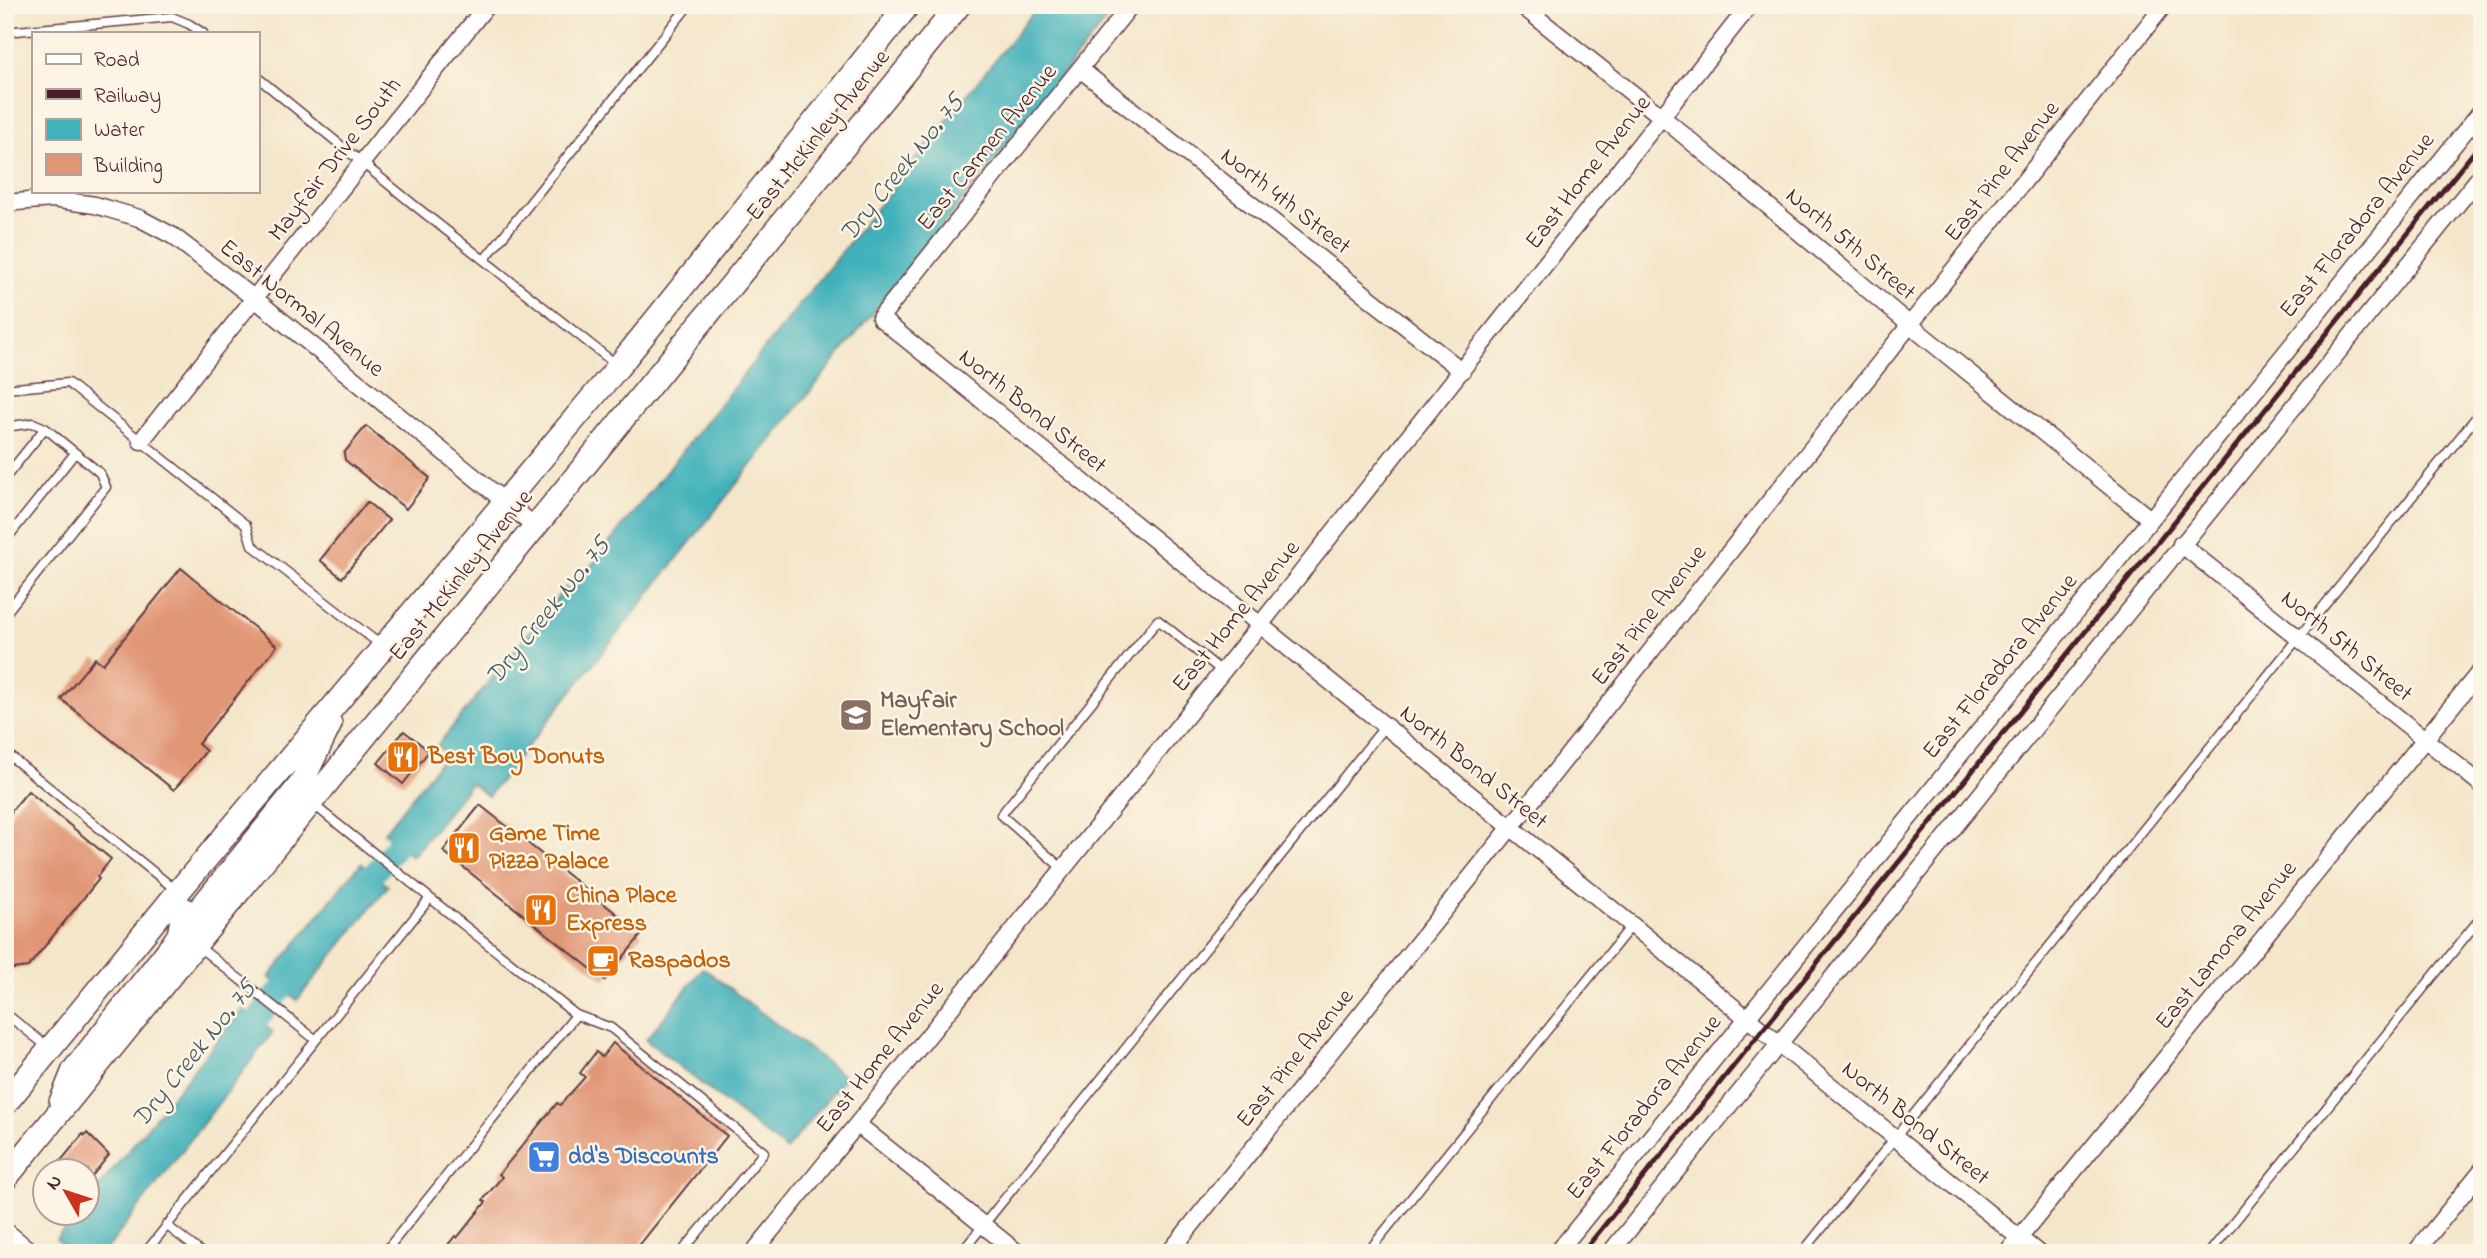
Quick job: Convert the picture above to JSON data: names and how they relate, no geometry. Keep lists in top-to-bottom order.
{
  "streets": {
    "main road": ["East McKinley Avenue"],
    "street": [
      "East Carmen Avenue",
      "Mayfair Drive South",
      "East Pine Avenue",
      "East Home Avenue",
      "North 4th Street",
      "East Floradora Avenue",
      "North 5th Street",
      "East Normal Avenue",
      "North Bond Street",
      "East Lamona Avenue"
    ]
  },
  "crossings": [
    ["East McKinley Avenue", "East Normal Avenue"],
    ["East Carmen Avenue", "North 4th Street"],
    ["East Carmen Avenue", "North Bond Street"],
    ["Mayfair Drive South", "East Normal Avenue"],
    ["East Pine Avenue", "North 5th Street"],
    ["East Pine Avenue", "North Bond Street"],
    ["East Home Avenue", "North 4th Street"],
    ["East Home Avenue", "North 5th Street"],
    ["East Home Avenue", "North Bond Street"],
    ["East Floradora Avenue", "North 5th Street"],
    ["East Floradora Avenue", "North Bond Street"],
    ["North 5th Street", "East Lamona Avenue"],
    ["North Bond Street", "East Lamona Avenue"]
  ],
  "water": ["Dry Creek No. 75"],
  "places": {
    "school or university": ["Mayfair Elementary School"],
    "restaurant": ["Best Boy Donuts", "Game Time Pizza Palace", "China Place Express"],
    "cafe": ["Raspados"],
    "supermarket": ["dd's Discounts"]
  },
  "legend": [
    "Road",
    "Railway",
    "Water",
    "Building"
  ],
  "north": "top left"
}
